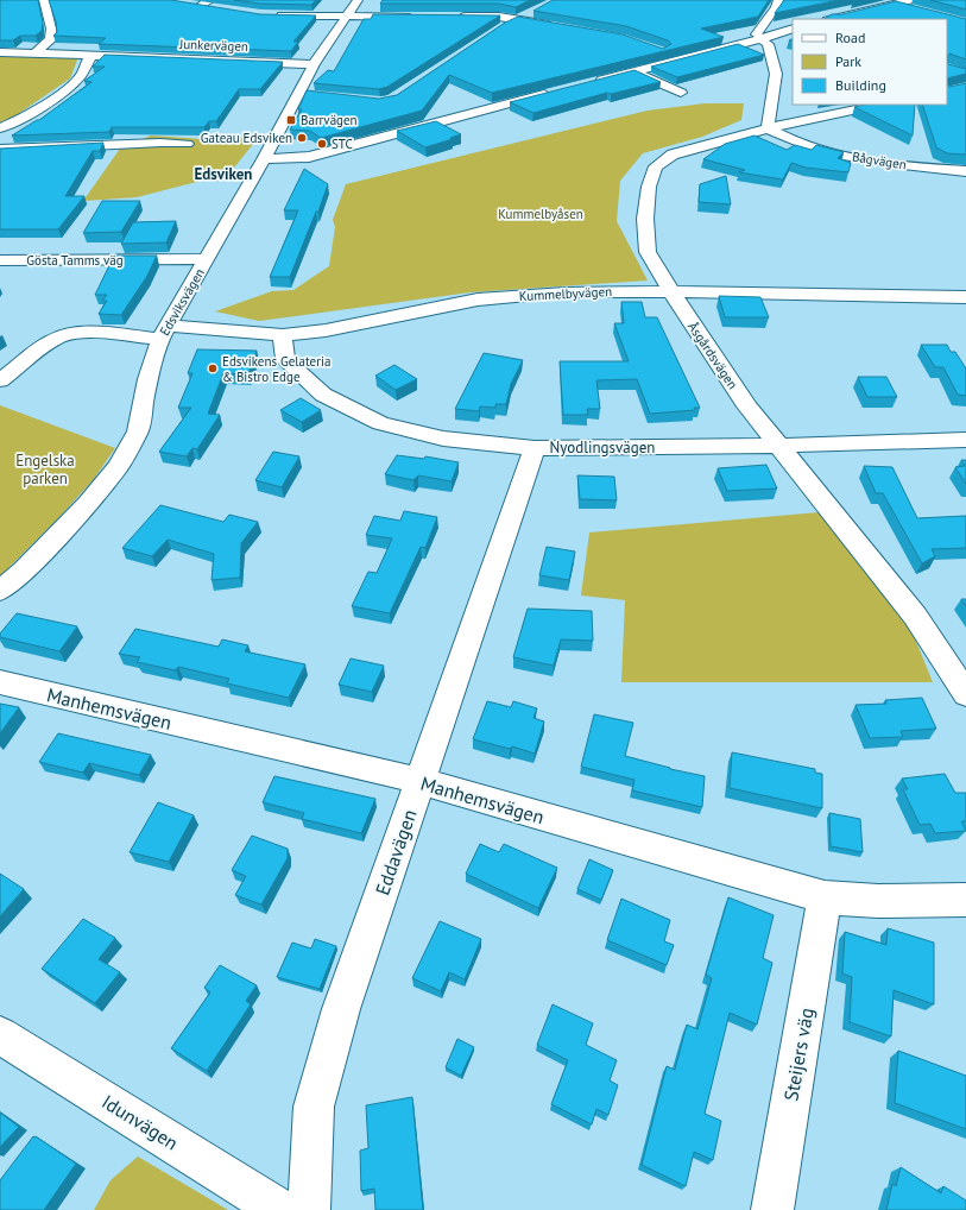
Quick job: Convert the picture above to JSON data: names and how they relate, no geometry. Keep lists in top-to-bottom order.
{
  "streets": {
    "street": [
      "Junkervägen",
      "Bågvägen",
      "Gösta Tamms väg",
      "Kummelbyvägen",
      "Edsviksvägen",
      "Åsgårdsvägen",
      "Nyodlingsvägen",
      "Manhemsvägen",
      "Eddavägen",
      "Steijers väg",
      "Idunvägen"
    ]
  },
  "crossings": [
    ["Junkervägen", "Edsviksvägen"],
    ["Bågvägen", "Åsgårdsvägen"],
    ["Gösta Tamms väg", "Edsviksvägen"],
    ["Kummelbyvägen", "Edsviksvägen"],
    ["Kummelbyvägen", "Åsgårdsvägen"],
    ["Kummelbyvägen", "Nyodlingsvägen"],
    ["Åsgårdsvägen", "Nyodlingsvägen"],
    ["Nyodlingsvägen", "Eddavägen"],
    ["Manhemsvägen", "Eddavägen"],
    ["Manhemsvägen", "Steijers väg"]
  ],
  "districts": ["Edsviken"],
  "parks": ["Kummelbyåsen", "Engelska parken"],
  "places": {
    "transit": ["Barrvägen"],
    "other": ["Gateau Edsviken", "STC", "Edsvikens Gelateria & Bistro Edge"]
  },
  "legend": ["Road", "Park", "Building"]
}
